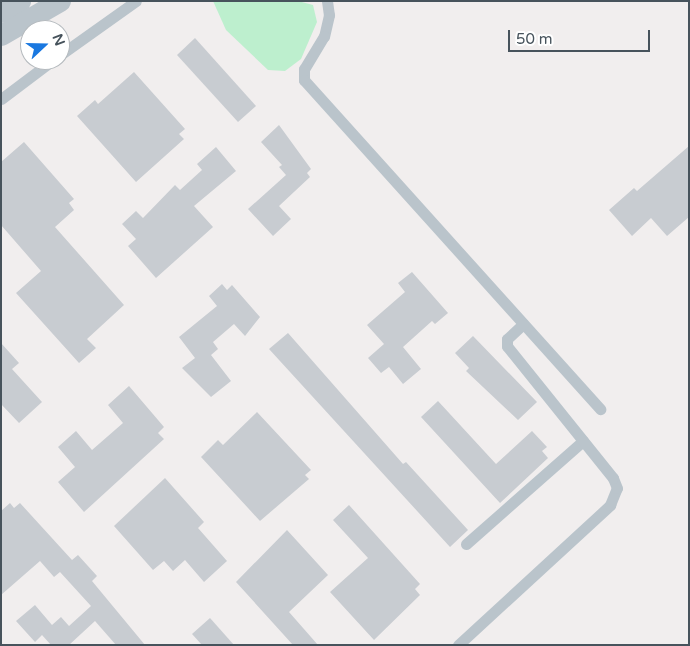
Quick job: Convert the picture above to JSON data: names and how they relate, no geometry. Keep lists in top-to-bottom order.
{
  "scale_bar": "50 m",
  "north": "right"
}
